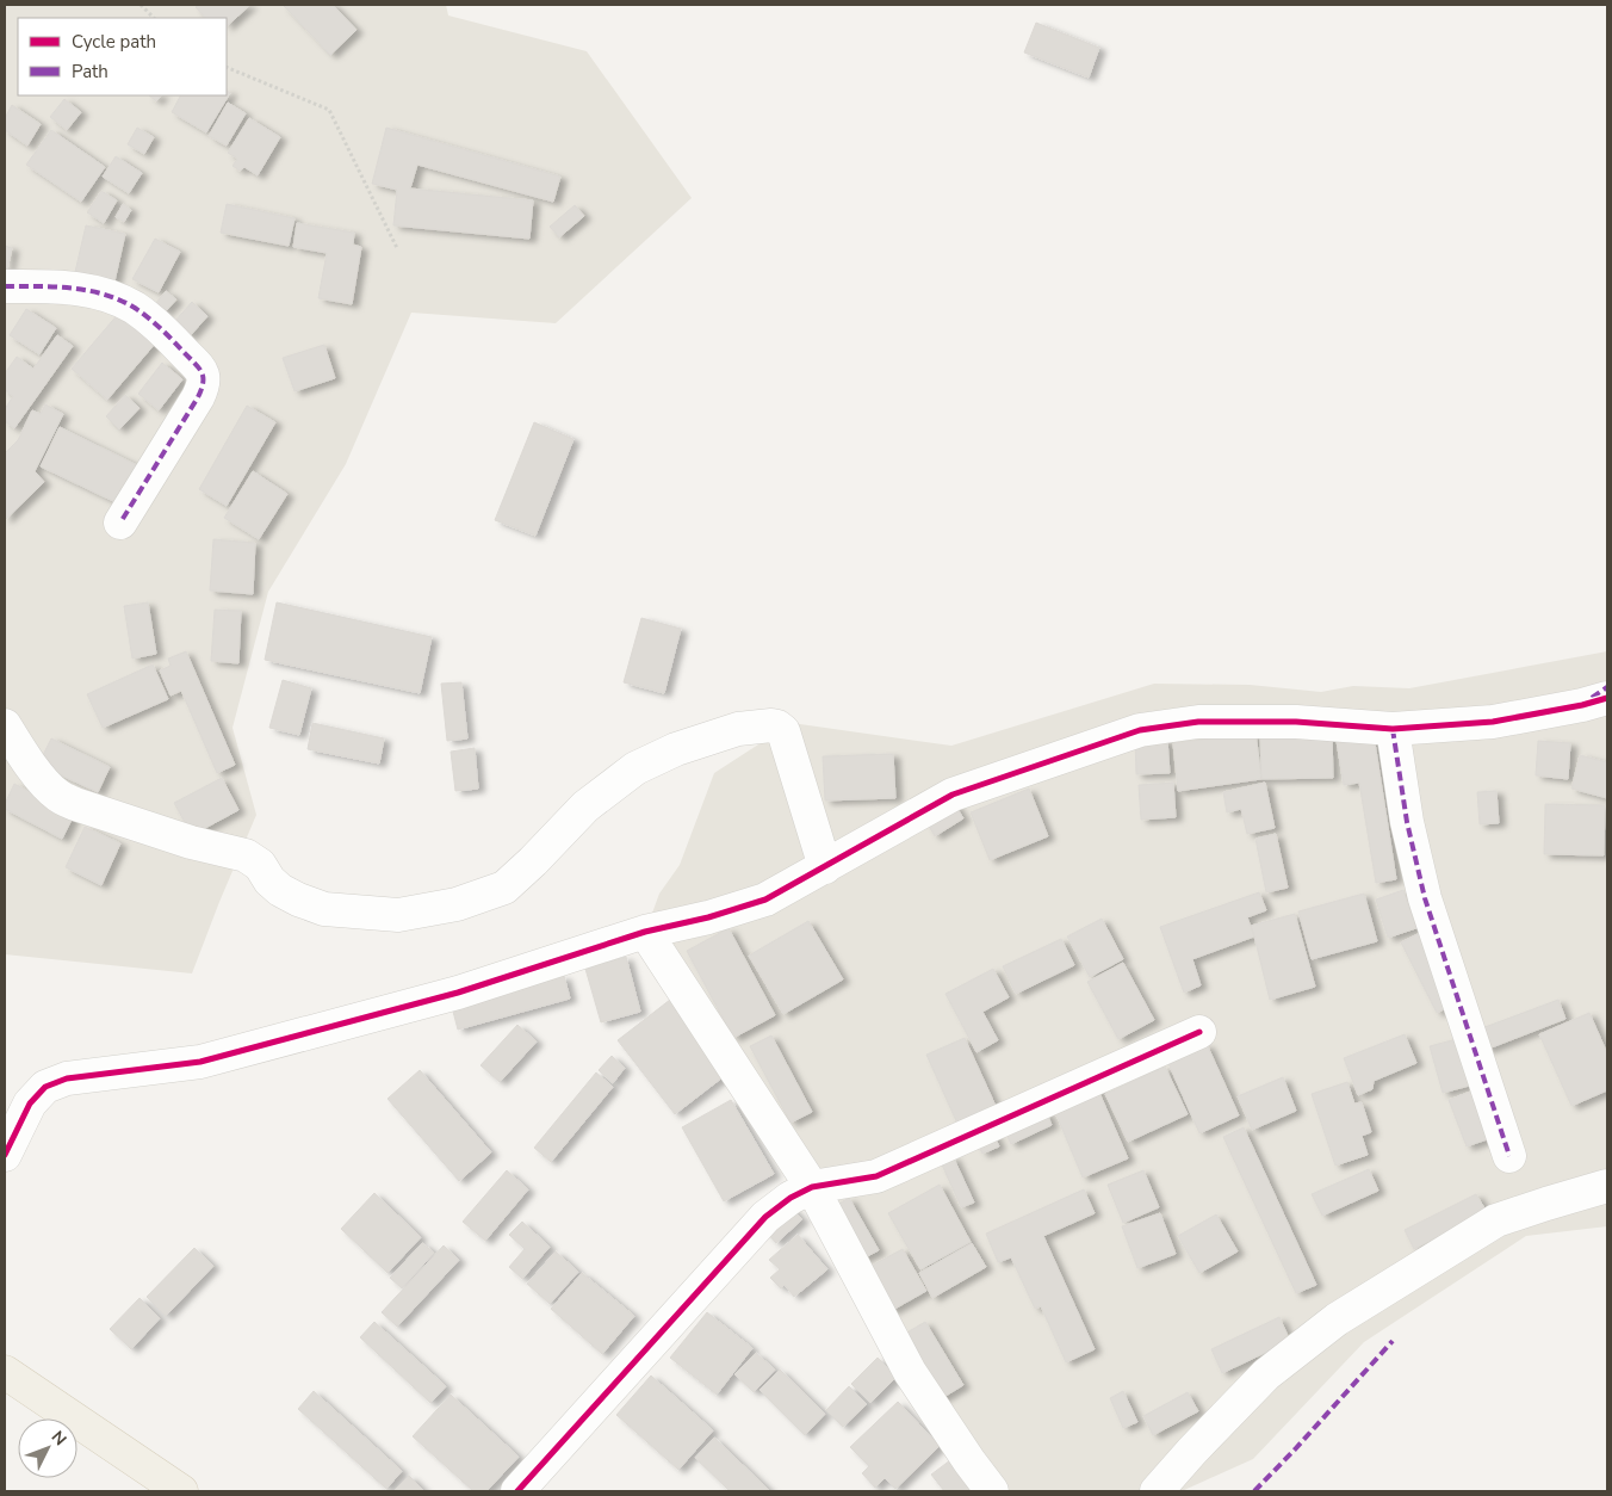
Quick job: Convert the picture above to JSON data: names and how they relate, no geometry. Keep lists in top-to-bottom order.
{
  "legend": ["Cycle path", "Path"],
  "north": "top right"
}
